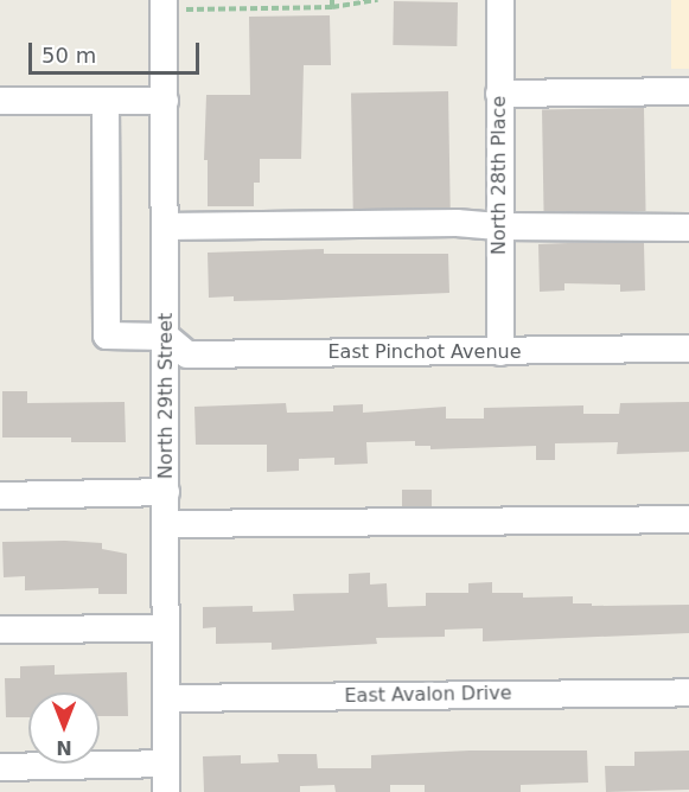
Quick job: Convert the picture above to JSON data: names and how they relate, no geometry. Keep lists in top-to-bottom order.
{
  "streets": {
    "street": [
      "North 28th Place",
      "East Pinchot Avenue",
      "North 29th Street",
      "East Avalon Drive"
    ]
  },
  "crossings": [
    ["North 28th Place", "East Pinchot Avenue"],
    ["East Pinchot Avenue", "North 29th Street"],
    ["North 29th Street", "East Avalon Drive"]
  ],
  "scale_bar": "50 m",
  "north": "bottom"
}
